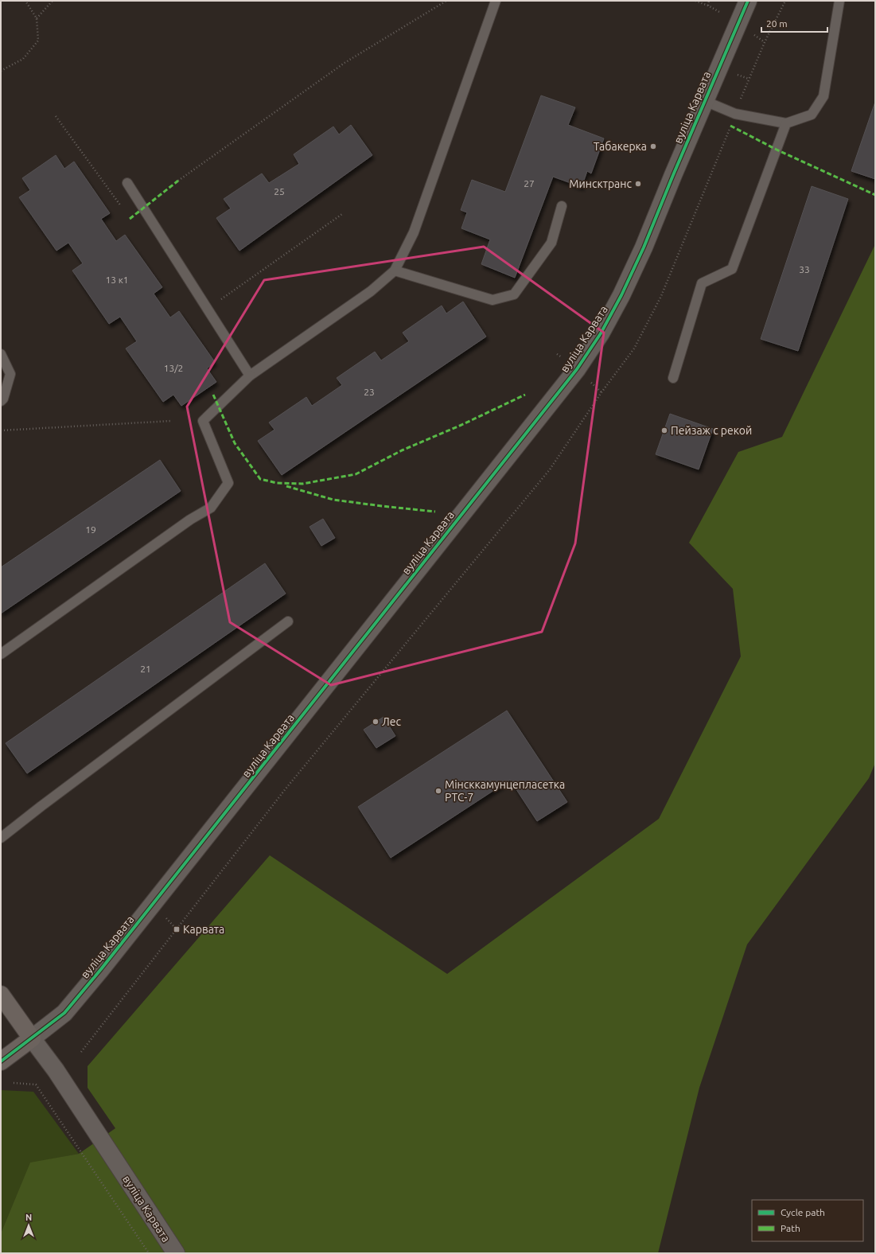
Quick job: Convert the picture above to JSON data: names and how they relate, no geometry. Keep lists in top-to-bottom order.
{
  "streets": {
    "street": ["вуліца Карвата"]
  },
  "places": {
    "other": [
      "Табакерка",
      "Минсктранс",
      "Пейзаж с рекой",
      "Лес",
      "Мінсккамунцепласетка РТС-7"
    ],
    "transit": ["Карвата"]
  },
  "house_numbers": [
    "27",
    "25",
    "33",
    "13 к1",
    "13/2",
    "23",
    "19",
    "21"
  ],
  "legend": ["Cycle path", "Path"],
  "scale_bar": "20 m",
  "north": "top"
}
